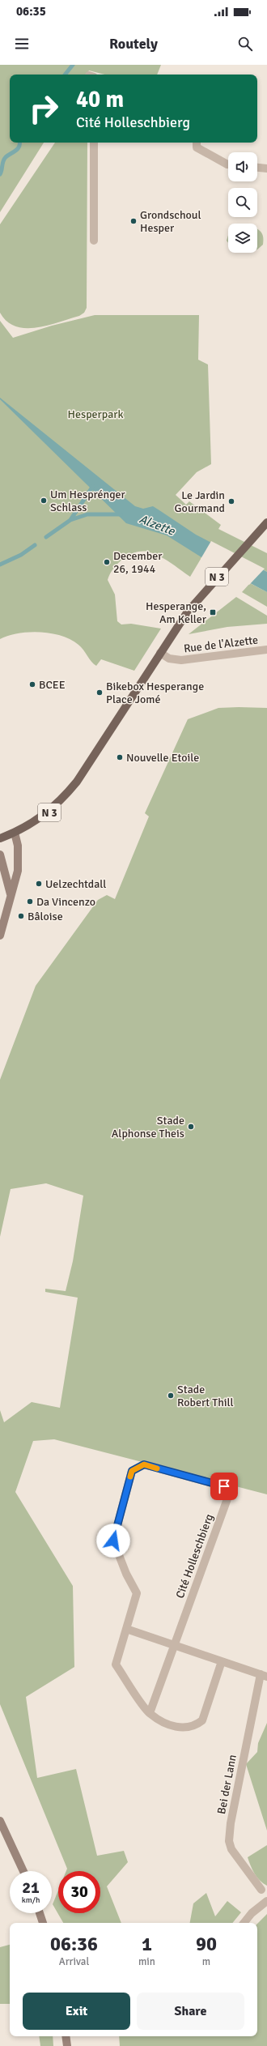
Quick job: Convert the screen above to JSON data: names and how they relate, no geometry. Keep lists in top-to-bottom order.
{
  "streets": {
    "main road": ["N 3"],
    "street": ["Rue de l'Alzette", "Cité Holleschbierg", "Bei der Lann"]
  },
  "crossings": [
    ["N 3", "Rue de l'Alzette"]
  ],
  "water": ["Alzette"],
  "parks": ["Hesperpark"],
  "places": {
    "other": [
      "Grondschoul Hesper",
      "Um Hesprénger Schlass",
      "Le Jardin Gourmand",
      "December 26, 1944",
      "BCEE",
      "Bikebox Hesperange Place Jomé",
      "Nouvelle Etoile",
      "Uelzechtdall",
      "Da Vincenzo",
      "Bâloise",
      "Stade Alphonse Theis",
      "Stade Robert Thill"
    ],
    "transit": ["Hesperange, Am Keller"]
  },
  "page": {
    "status": "06:35",
    "header": "Routely",
    "turn": ["40 m", "Cité Holleschbierg"],
    "speed": "21 km/h",
    "limit": "30",
    "eta": [
      "06:36",
      "Arrival",
      "1",
      "min",
      "90",
      "m"
    ],
    "buttons": ["Exit", "Share"]
  }
}
